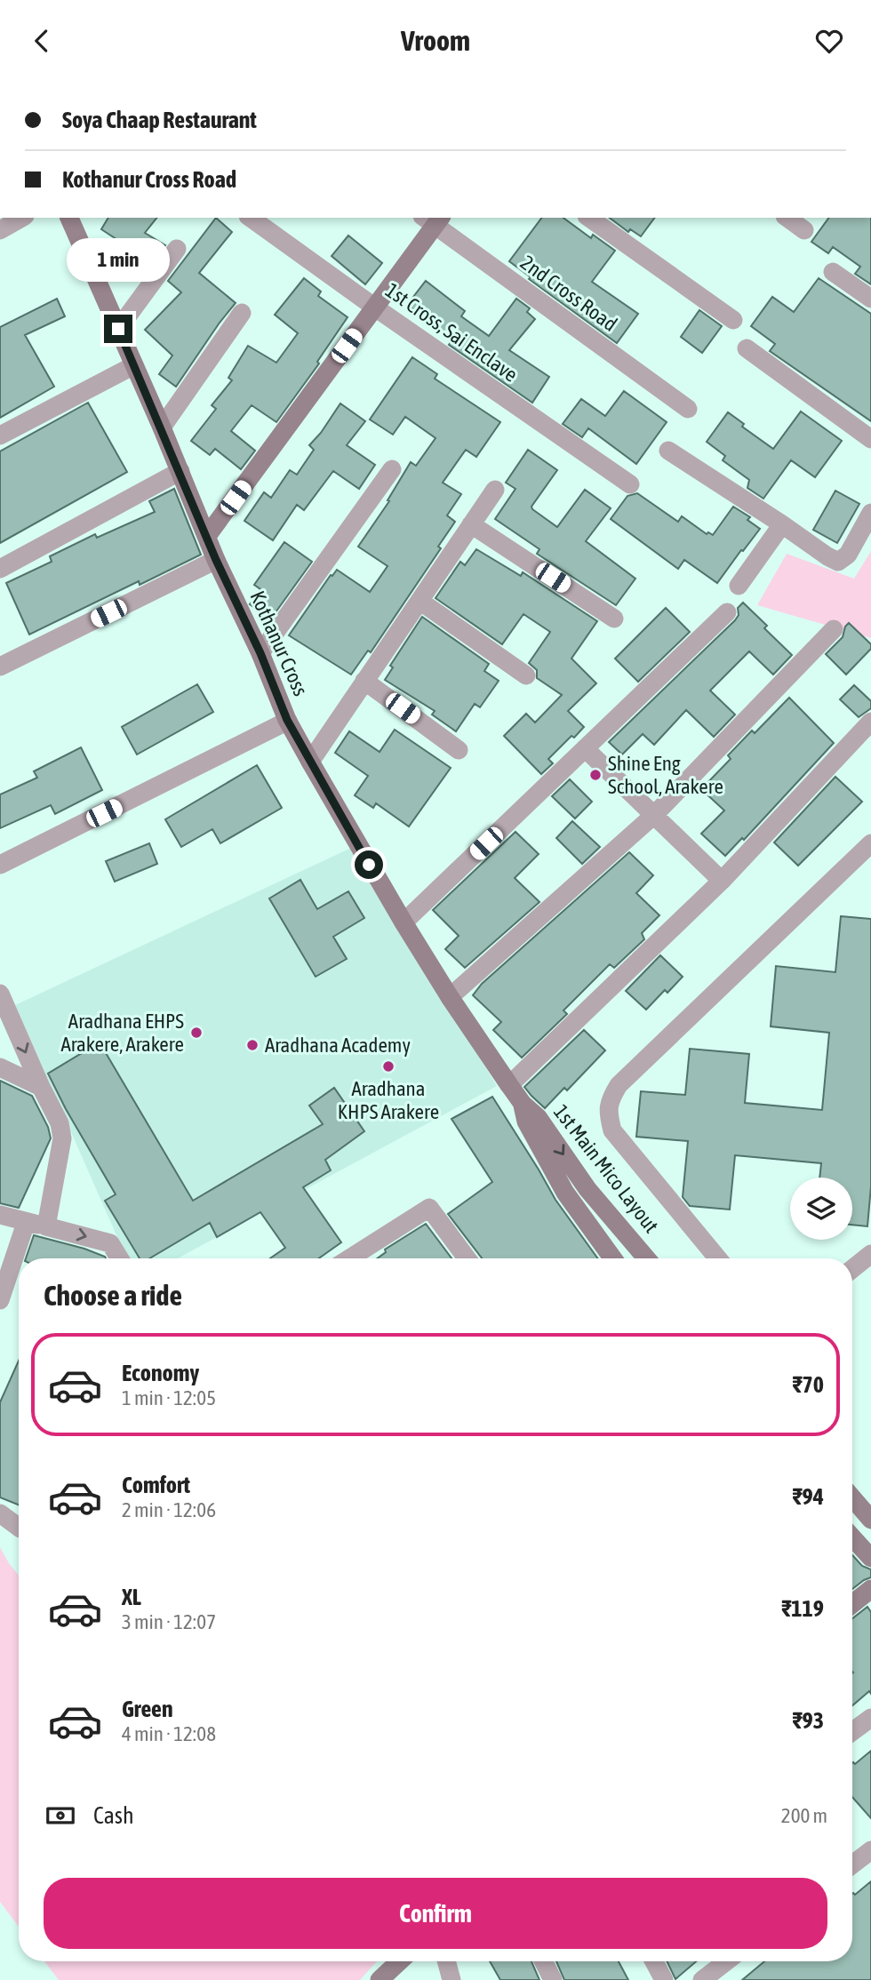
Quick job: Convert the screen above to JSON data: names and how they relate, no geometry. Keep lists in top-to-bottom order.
{
  "streets": {
    "street": [
      "2nd Cross Road",
      "1st Cross, Sai Enclave",
      "Kothanur Cross",
      "1st Main Mico Layout"
    ]
  },
  "crossings": [
    ["Kothanur Cross", "1st Main Mico Layout"]
  ],
  "places": [
    "Shine Eng School, Arakere",
    "Aradhana EHPS Arakere, Arakere",
    "Aradhana Academy",
    "Aradhana KHPS Arakere"
  ],
  "page": {
    "header": "Vroom",
    "banner": ["Soya Chaap Restaurant", "Kothanur Cross Road"],
    "bubble": "1 min",
    "heading": "Choose a ride",
    "list": [
      {
        "name": "Economy",
        "note": "1 min · 12:05",
        "value": "₹70"
      },
      {
        "name": "Comfort",
        "note": "2 min · 12:06",
        "value": "₹94"
      },
      {
        "name": "XL",
        "note": "3 min · 12:07",
        "value": "₹119"
      },
      {
        "name": "Green",
        "note": "4 min · 12:08",
        "value": "₹93"
      }
    ],
    "pay": ["Cash", "200 m"],
    "buttons": "Confirm"
  }
}
